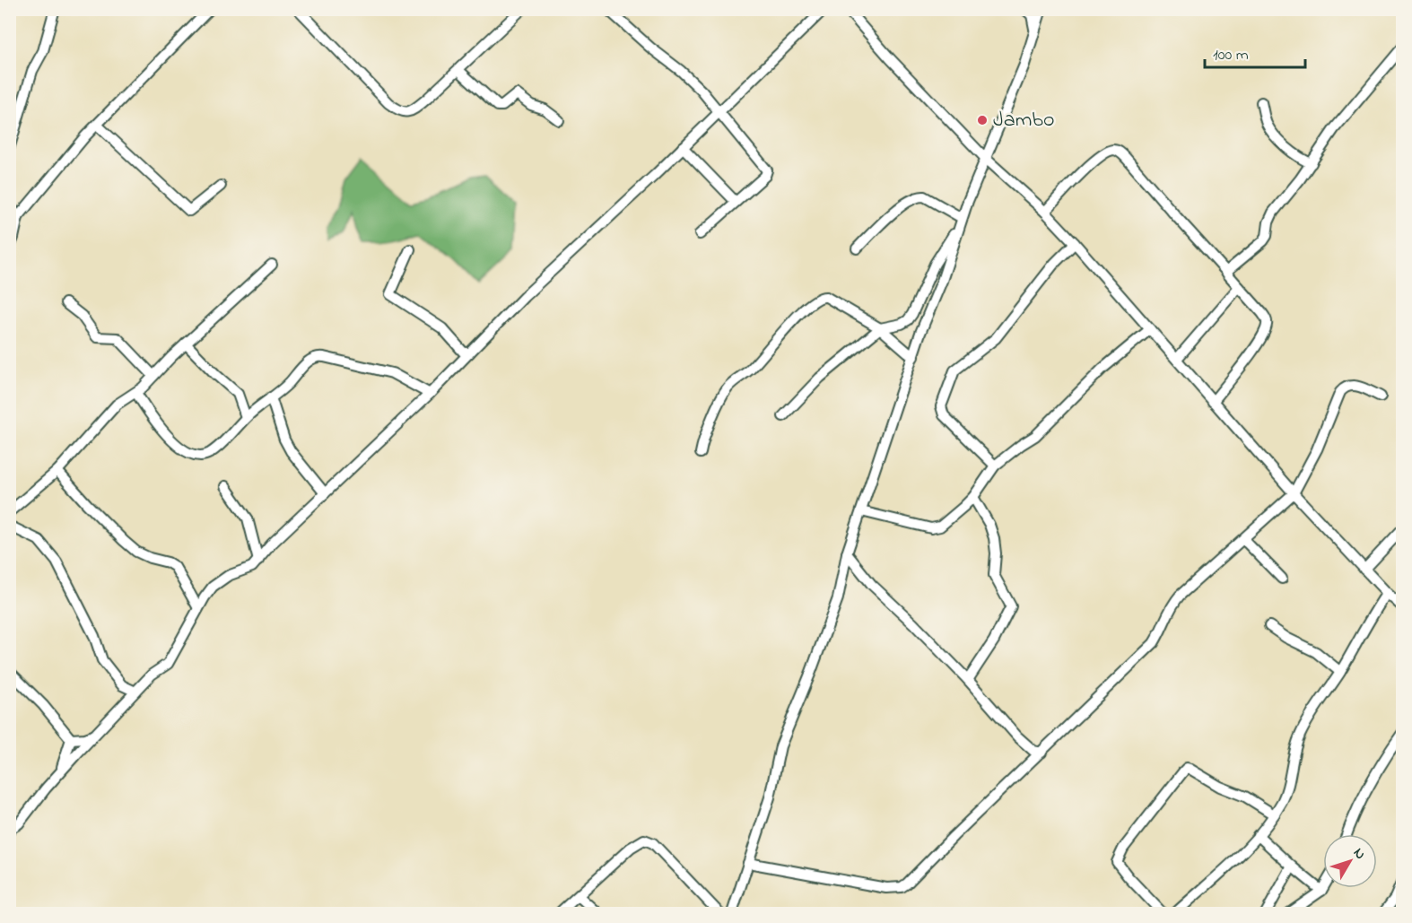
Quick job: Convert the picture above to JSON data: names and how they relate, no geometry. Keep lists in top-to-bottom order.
{
  "places": ["Jambo"],
  "scale_bar": "100 m",
  "north": "top right"
}
